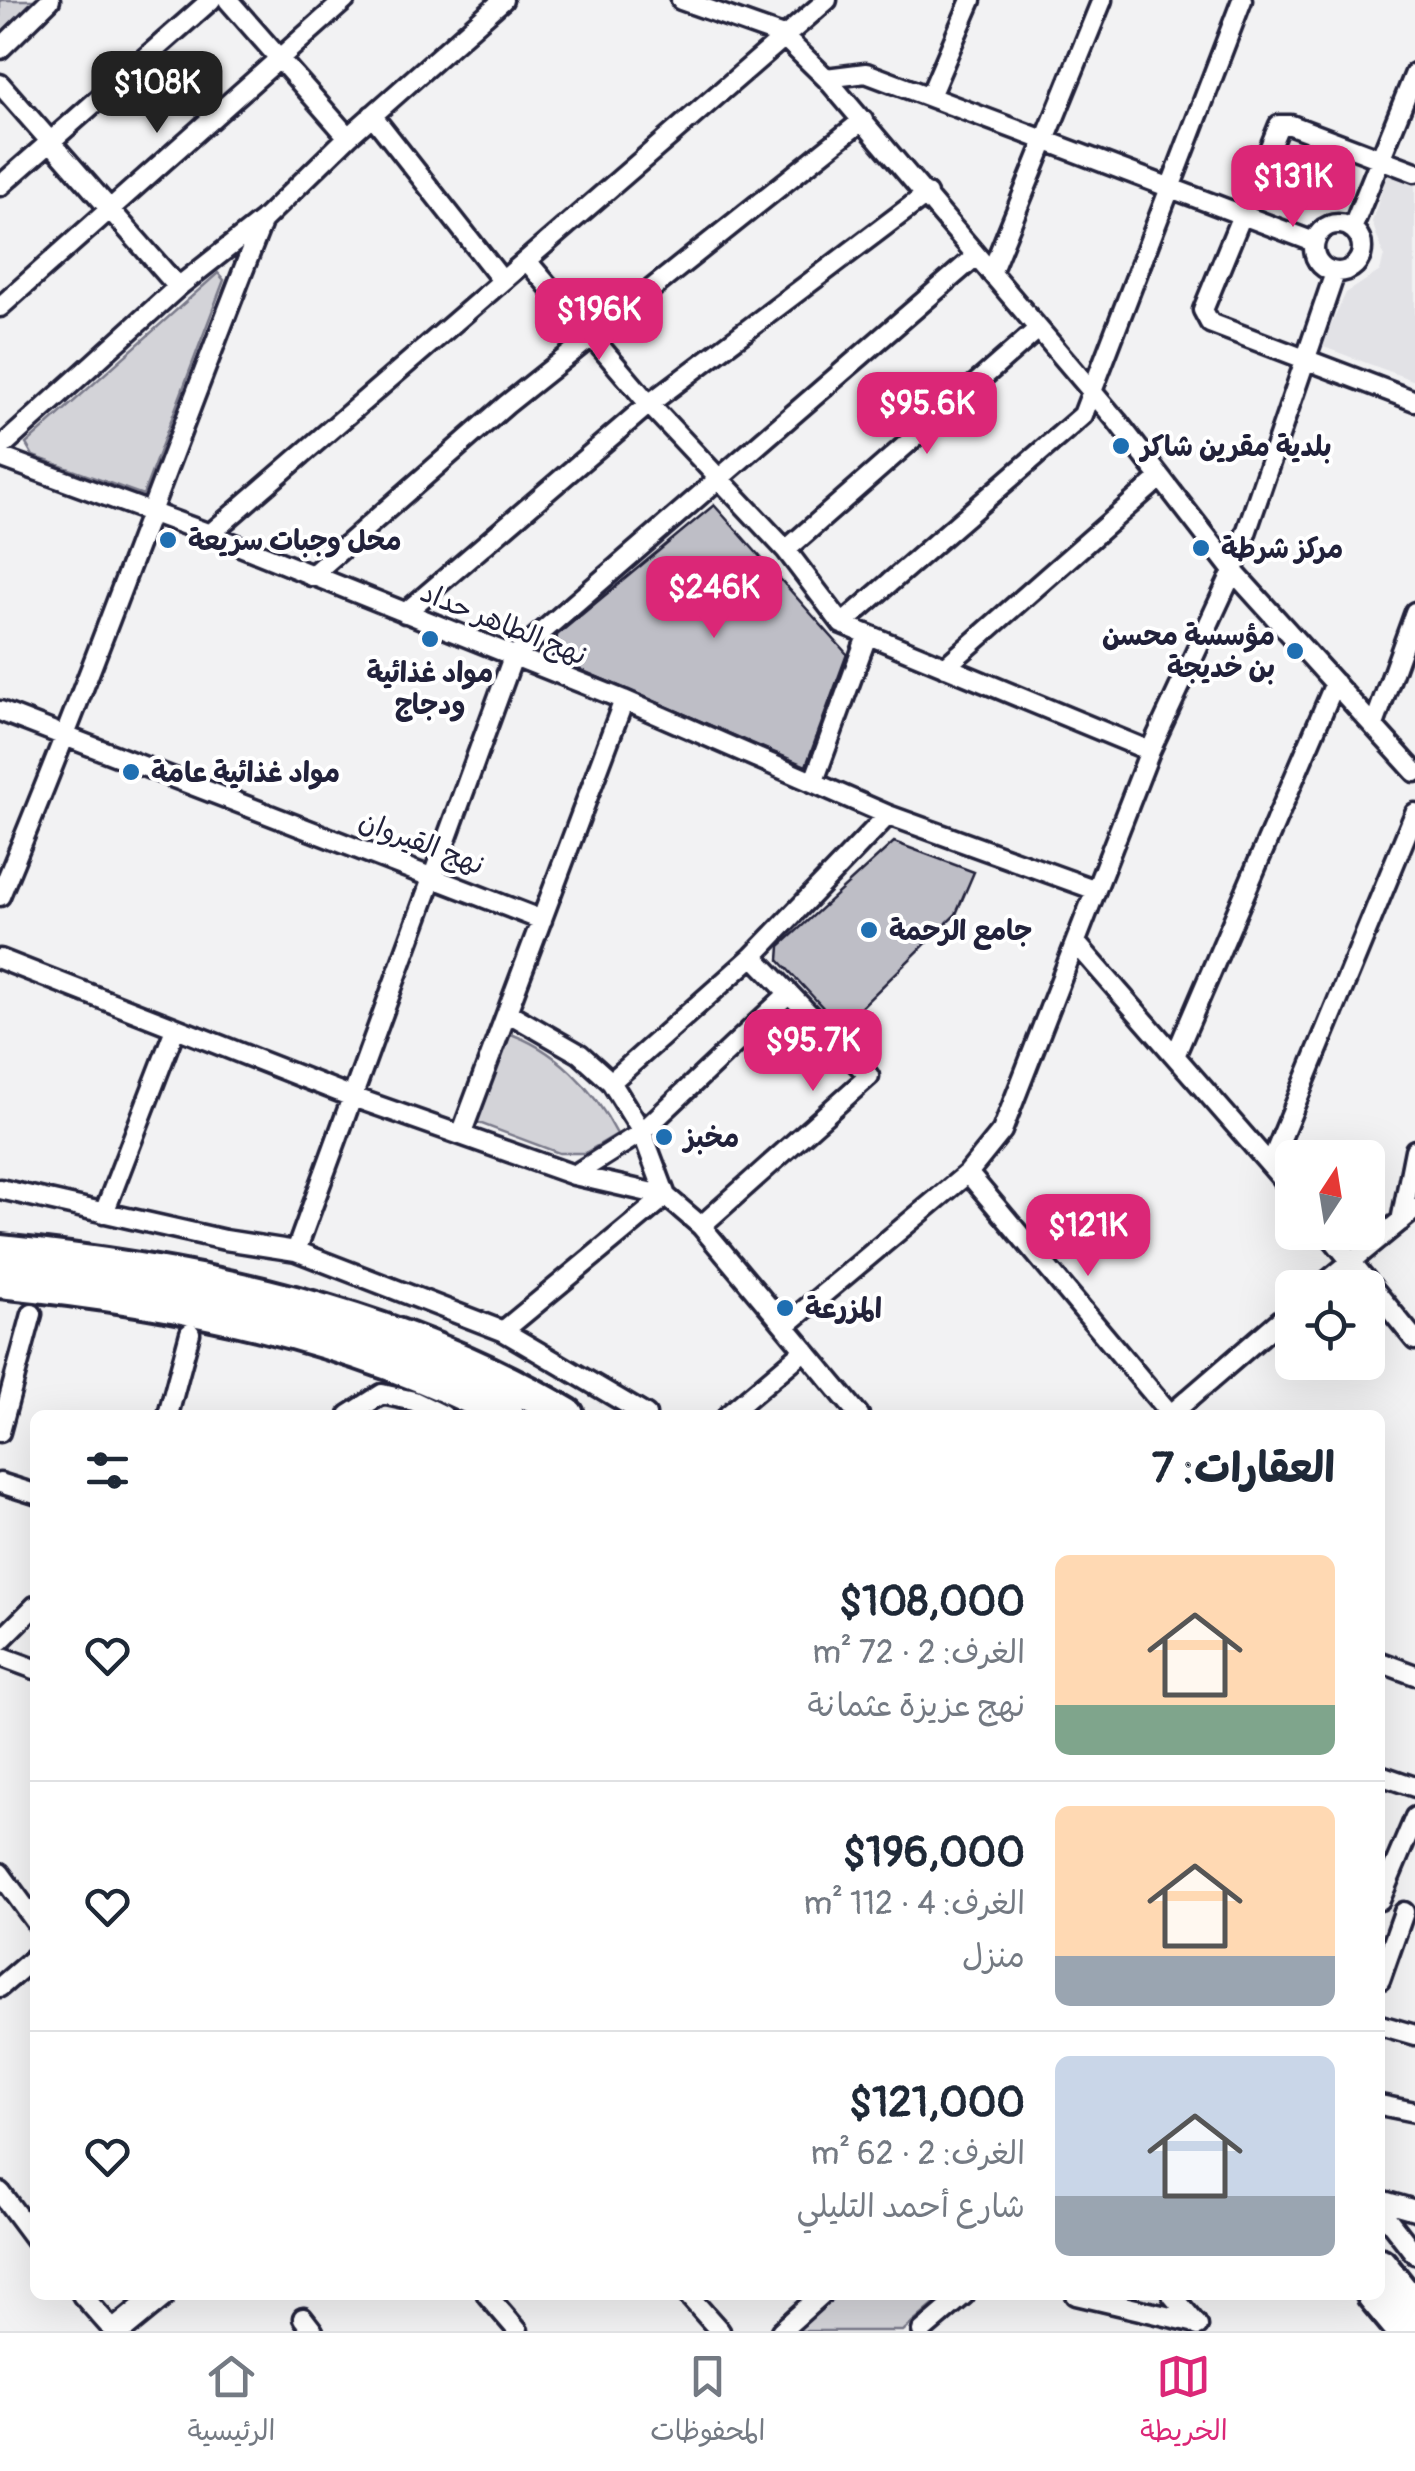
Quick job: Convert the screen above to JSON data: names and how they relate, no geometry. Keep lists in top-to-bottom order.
{
  "streets": {
    "street": ["نهج الطاهر حداد", "نهج القيروان"]
  },
  "places": [
    "بلدية مقرين شاكر",
    "محل وجبات سريعة",
    "مركز شرطة",
    "مواد غذائية ودجاج",
    "مؤسسة محسن بن خديجة",
    "مواد غذائية عامة",
    "جامع الرحمة",
    "مخبز",
    "المزرعة"
  ],
  "north": "top",
  "page": {
    "price": [
      "$108K",
      "$131K",
      "$196K",
      "$95.6K",
      "$246K",
      "$95.7K",
      "$121K"
    ],
    "heading": "العقارات: 7",
    "list": [
      {
        "name": "$108,000",
        "note": "الغرف: 2 · 72 m² · نهج عزيزة عثمانة"
      },
      {
        "name": "$196,000",
        "note": "الغرف: 4 · 112 m² · منزل"
      },
      {
        "name": "$121,000",
        "note": "الغرف: 2 · 62 m² · شارع أحمد التليلي"
      }
    ],
    "tabs": ["الخريطة", "المحفوظات", "الرئيسية"]
  }
}
